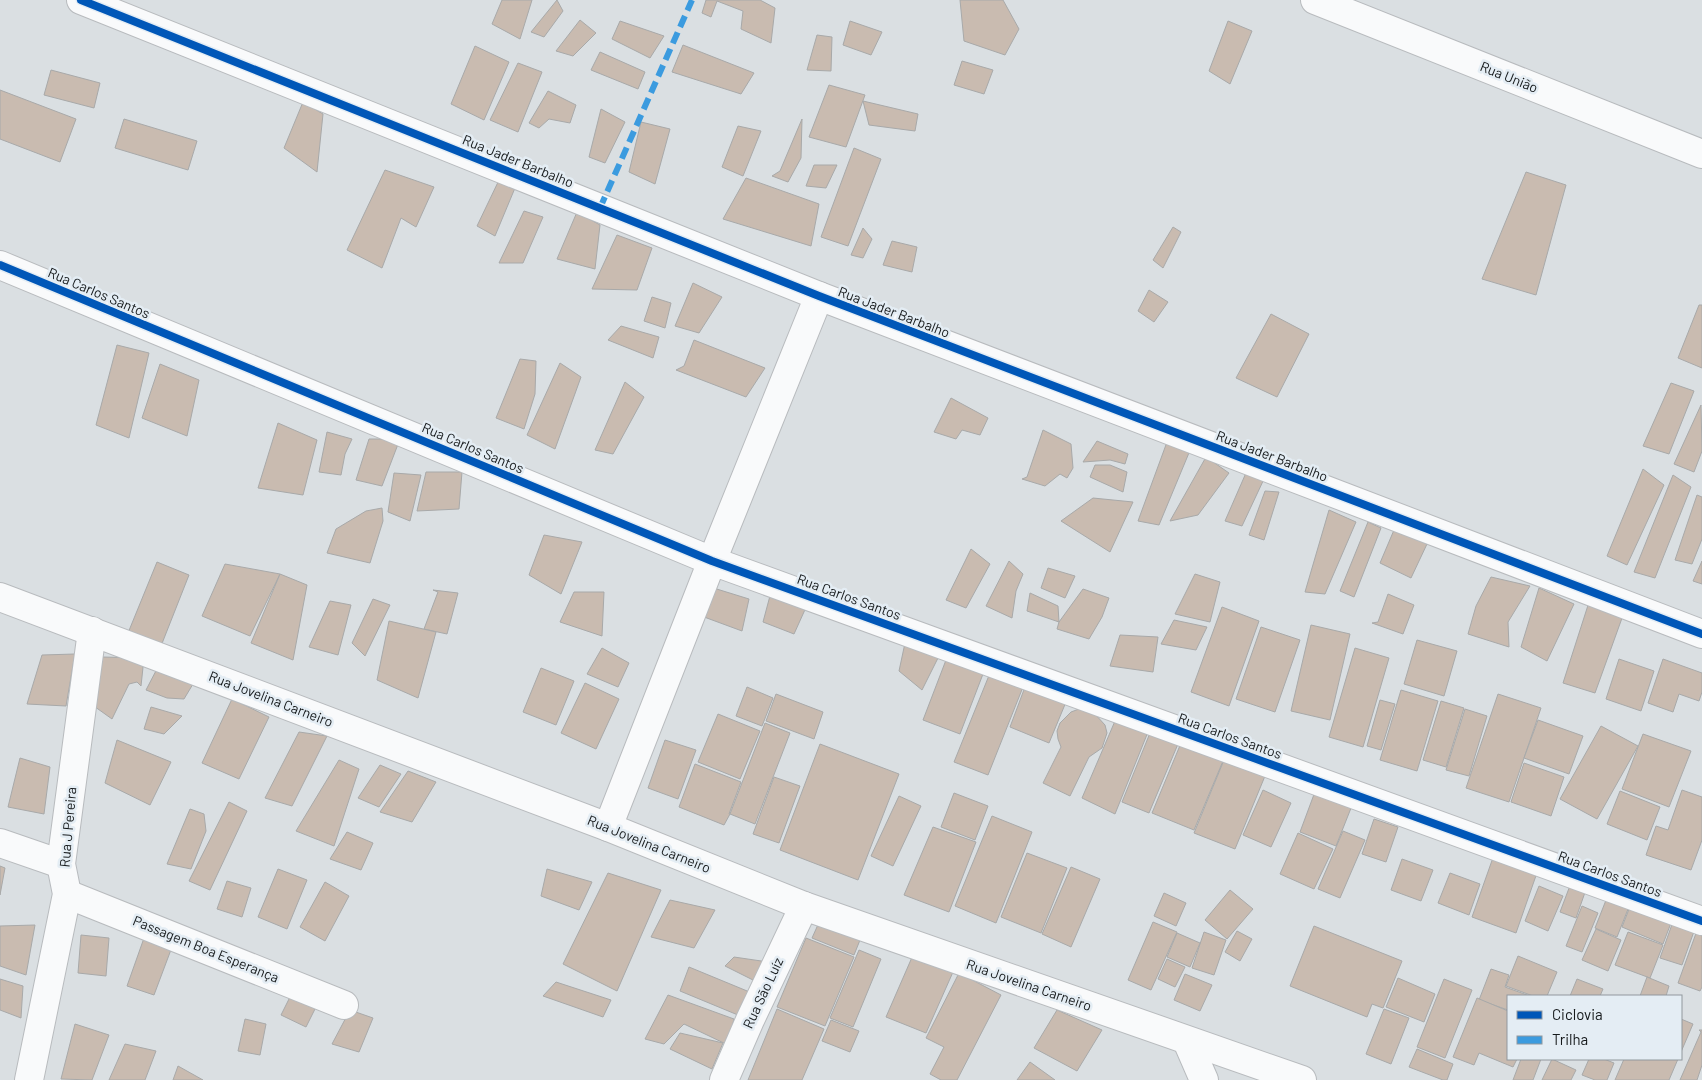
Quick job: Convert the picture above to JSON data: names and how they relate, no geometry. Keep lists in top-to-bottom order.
{
  "streets": {
    "street": [
      "Rua União",
      "Rua Jader Barbalho",
      "Rua Carlos Santos",
      "Rua Jovelina Carneiro",
      "Rua J Pereira",
      "Passagem Boa Esperança",
      "Rua São Luíz"
    ]
  },
  "crossings": [
    ["Rua Jovelina Carneiro", "Rua J Pereira"],
    ["Rua Jovelina Carneiro", "Rua São Luíz"],
    ["Rua J Pereira", "Passagem Boa Esperança"]
  ],
  "legend": ["Ciclovia", "Trilha"]
}
